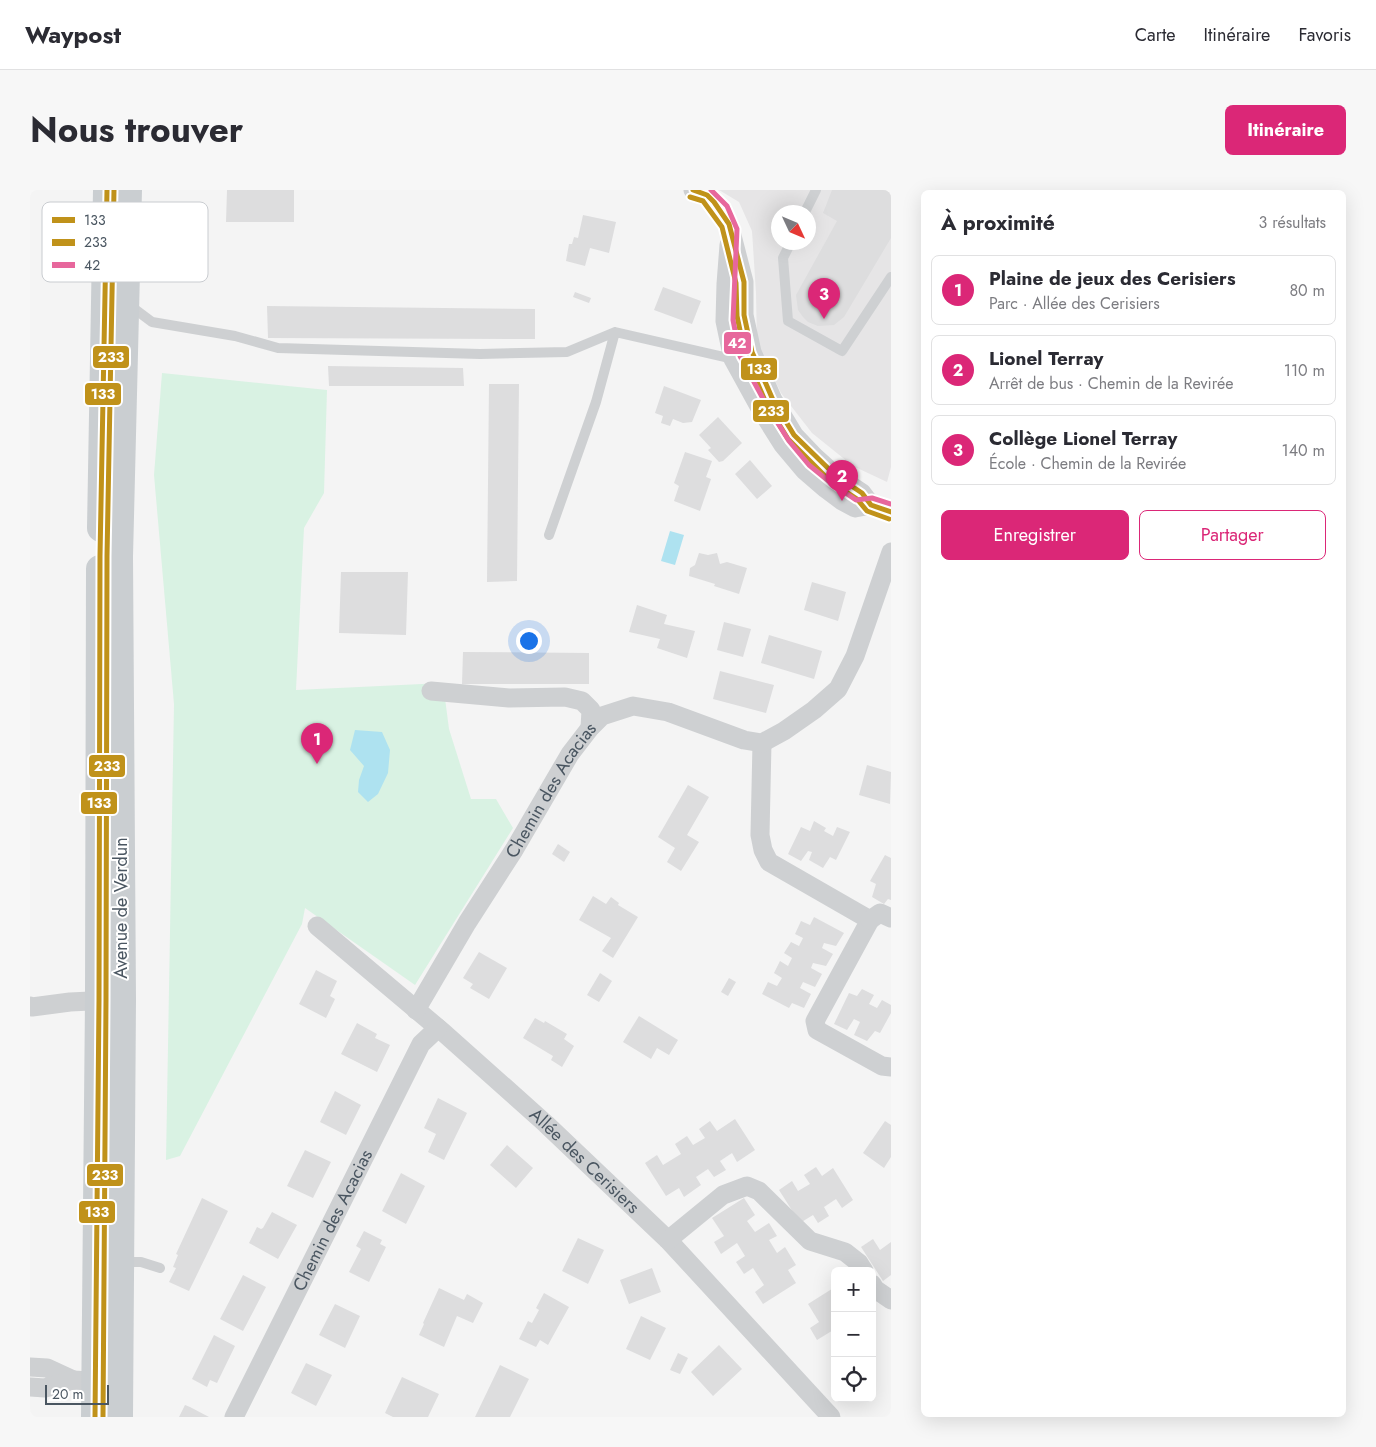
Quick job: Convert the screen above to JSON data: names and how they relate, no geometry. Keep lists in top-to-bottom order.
{
  "streets": {
    "main road": ["Avenue de Verdun"],
    "street": ["Chemin des Acacias", "Allée des Cerisiers"]
  },
  "crossings": [
    ["Chemin des Acacias", "Allée des Cerisiers"]
  ],
  "lines": ["transit line 133", "transit line 233", "transit line 42"],
  "legend": ["133", "233", "42"],
  "scale_bar": "20 m",
  "north": "bottom right",
  "page": {
    "header": "Waypost",
    "nav": ["Carte", "Itinéraire", "Favoris"],
    "title": "Nous trouver",
    "buttons": [
      "Itinéraire",
      ["Enregistrer", "Partager"]
    ],
    "heading": ["À proximité", "3 résultats"],
    "list": [
      {
        "mark": "1",
        "name": "Plaine de jeux des Cerisiers",
        "note": "Parc · Allée des Cerisiers",
        "value": "80 m"
      },
      {
        "mark": "2",
        "name": "Lionel Terray",
        "note": "Arrêt de bus · Chemin de la Revirée",
        "value": "110 m"
      },
      {
        "mark": "3",
        "name": "Collège Lionel Terray",
        "note": "École · Chemin de la Revirée",
        "value": "140 m"
      }
    ],
    "pins": ["3", "2", "1"],
    "map_buttons": ["+", "−"],
    "scale": "20 m"
  }
}
